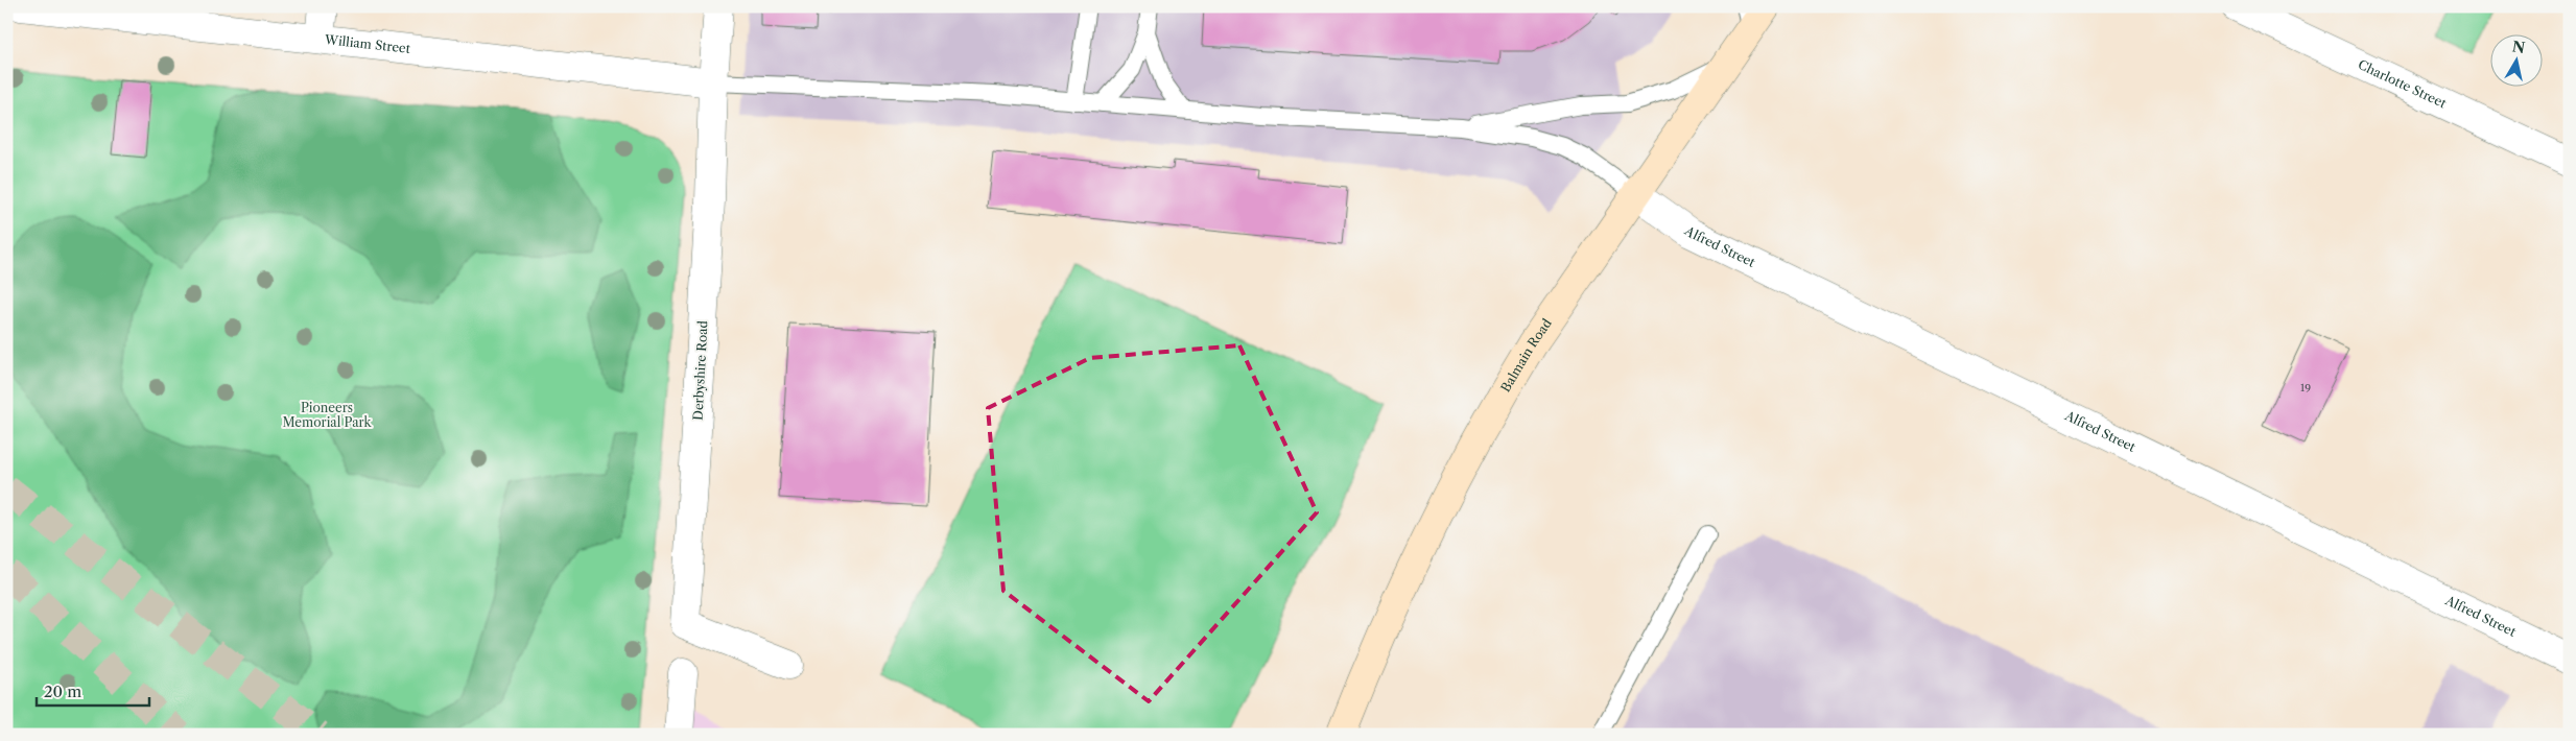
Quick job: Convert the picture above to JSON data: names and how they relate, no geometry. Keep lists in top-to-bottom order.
{
  "streets": {
    "main road": ["Balmain Road"],
    "street": [
      "William Street",
      "Charlotte Street",
      "Alfred Street",
      "Derbyshire Road"
    ]
  },
  "crossings": [
    ["William Street", "Derbyshire Road"],
    ["Alfred Street", "Balmain Road"]
  ],
  "parks": ["Pioneers Memorial Park"],
  "house_numbers": ["19"],
  "scale_bar": "20 m",
  "north": "top"
}
